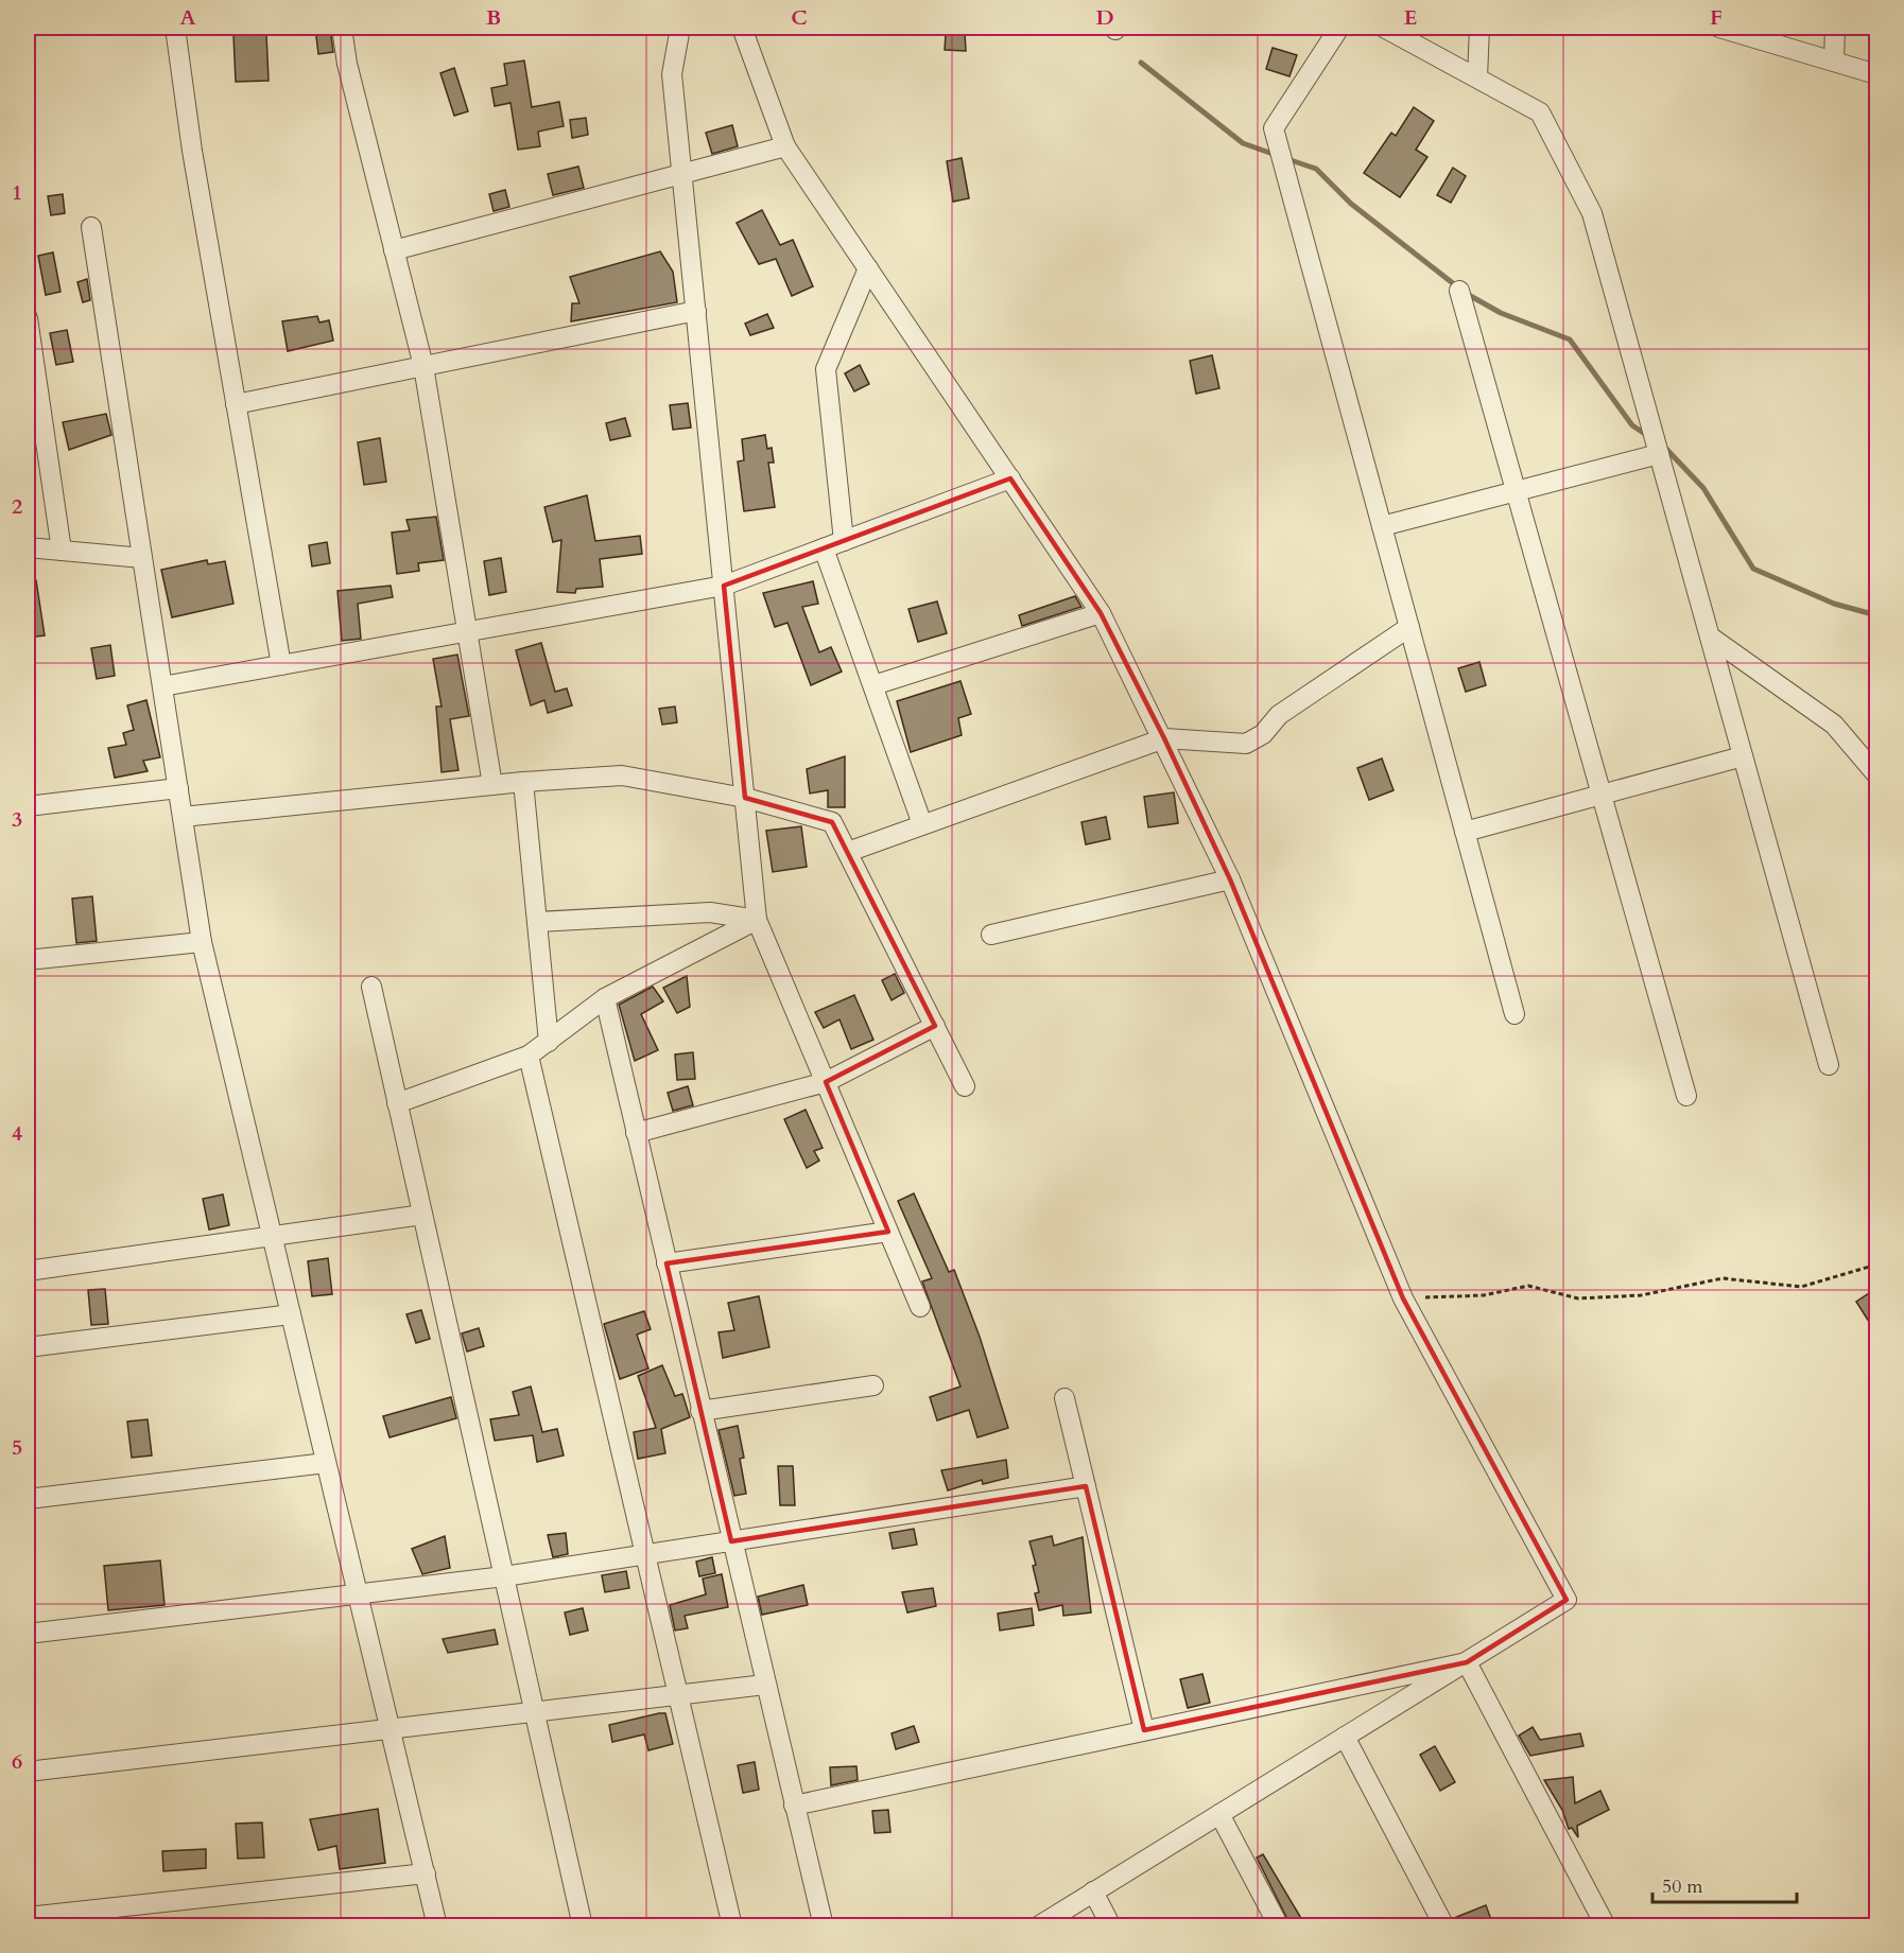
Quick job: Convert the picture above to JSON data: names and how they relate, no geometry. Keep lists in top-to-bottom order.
{
  "scale_bar": "50 m",
  "grid": {
    "columns": [
      "A",
      "B",
      "C",
      "D",
      "E",
      "F"
    ],
    "rows": [
      "1",
      "2",
      "3",
      "4",
      "5",
      "6"
    ]
  }
}
